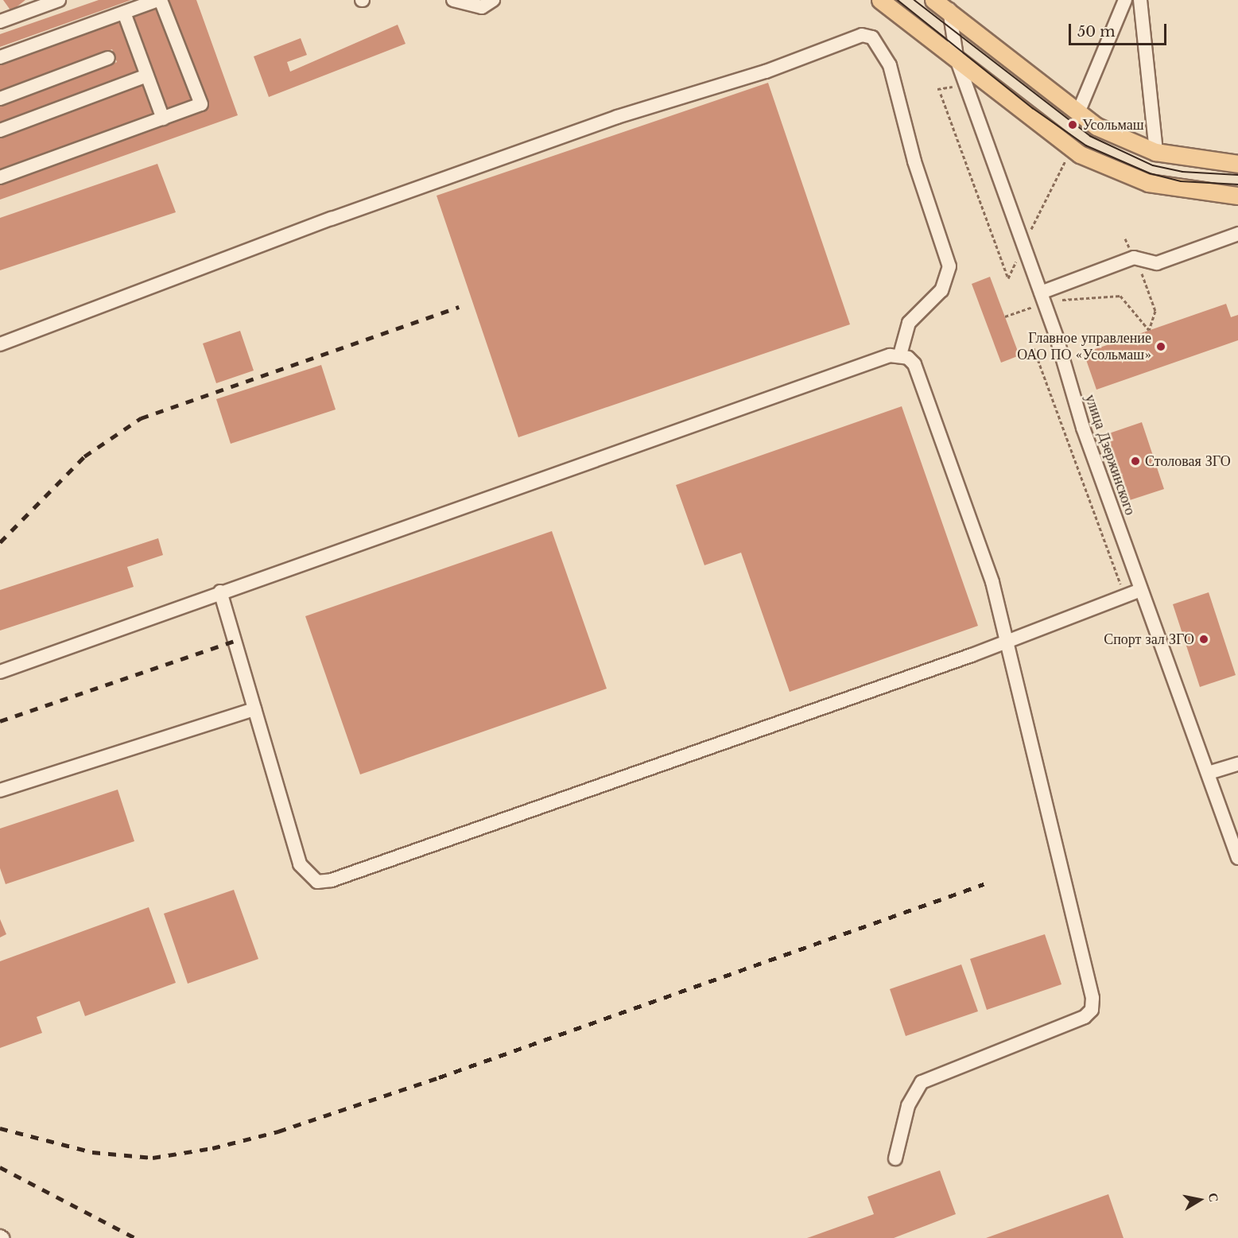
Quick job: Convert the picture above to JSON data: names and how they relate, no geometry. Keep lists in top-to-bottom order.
{
  "streets": {
    "street": ["улица Дзержинского"]
  },
  "places": [
    "Усольмаш",
    "Главное управление ОАО ПО «Усольмаш»",
    "Столовая ЗГО",
    "Спорт зал ЗГО"
  ],
  "scale_bar": "50 m",
  "north": "right"
}
